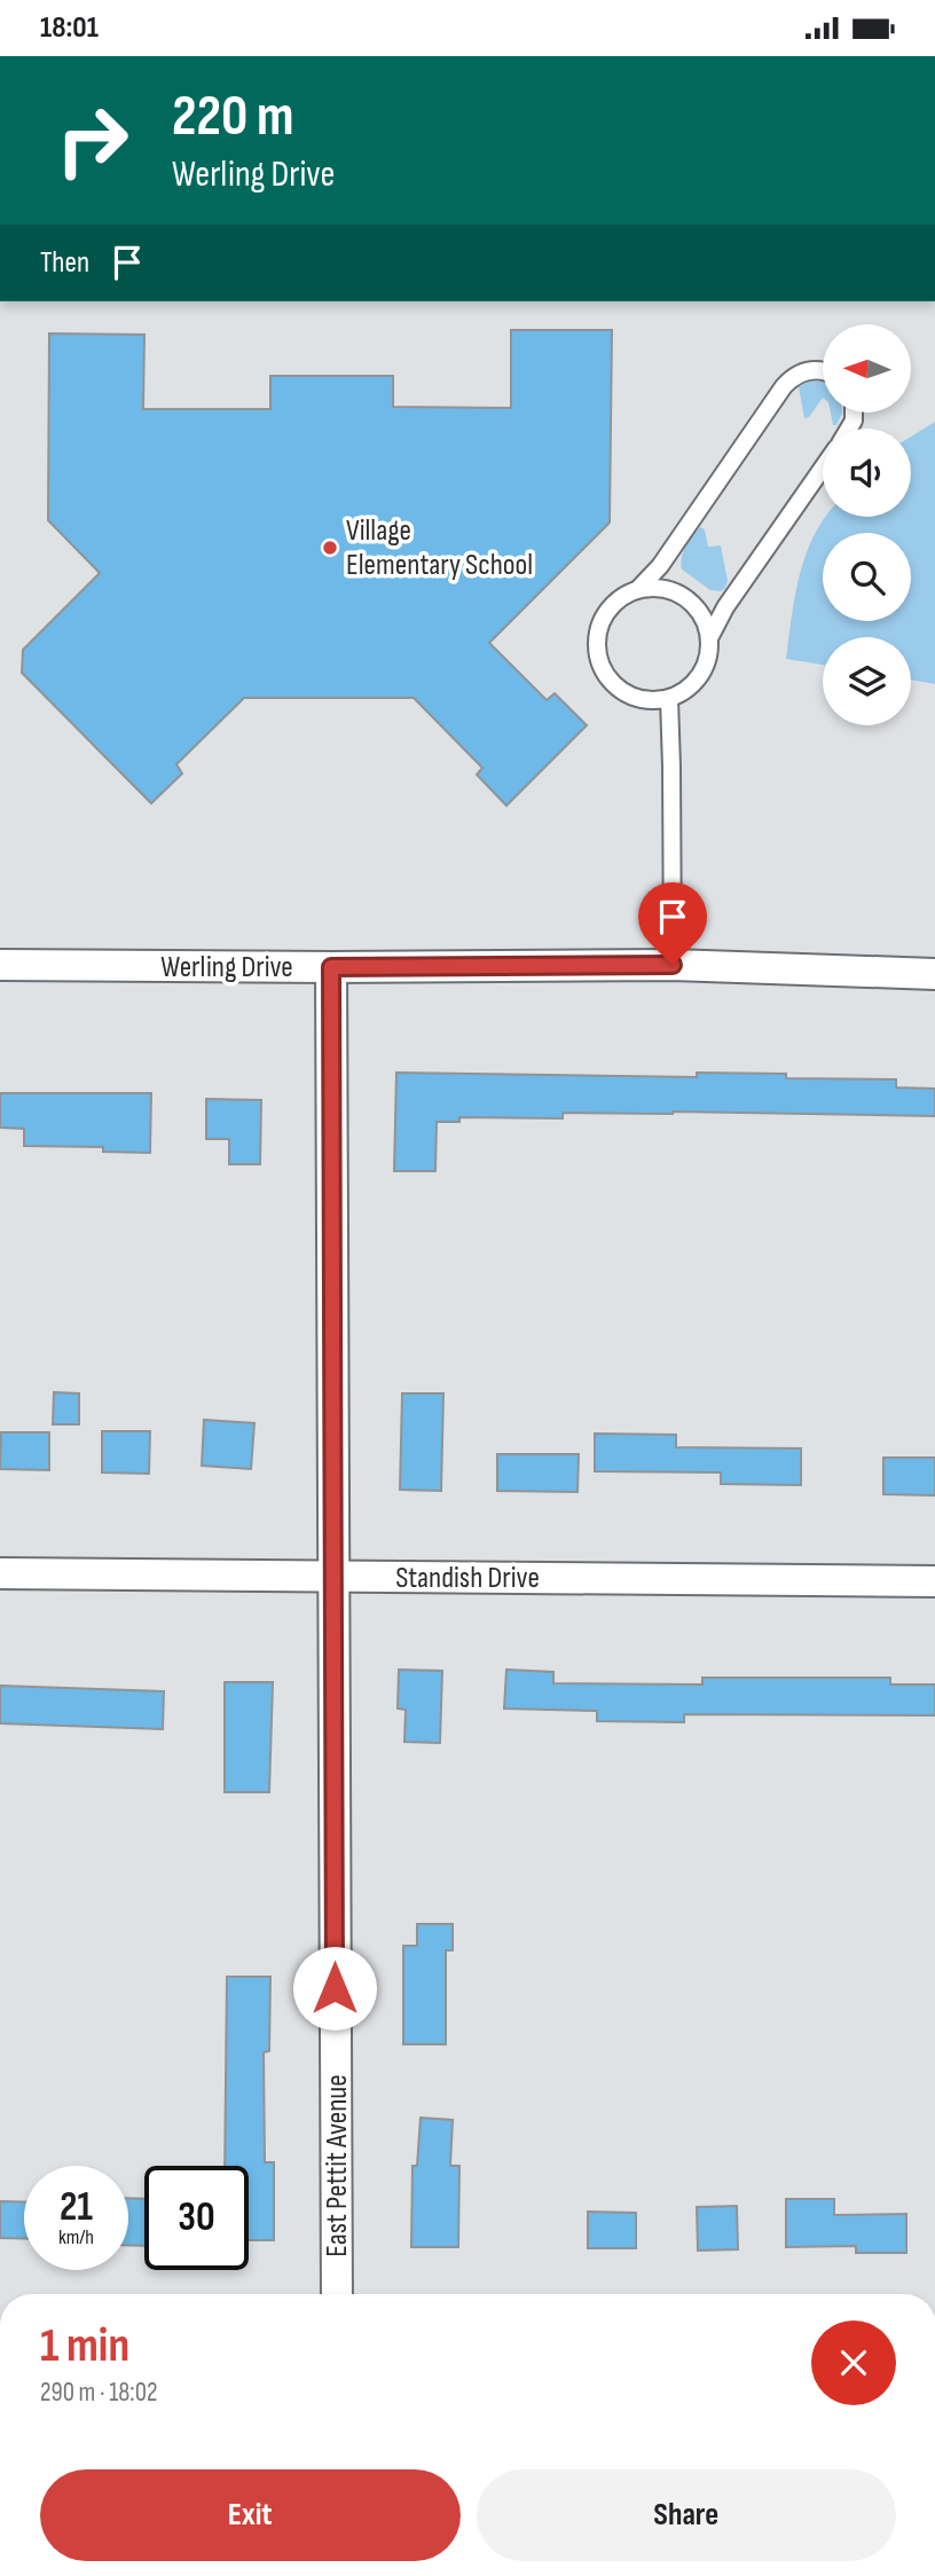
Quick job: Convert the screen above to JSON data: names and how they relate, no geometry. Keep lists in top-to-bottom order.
{
  "streets": {
    "street": ["Werling Drive", "Standish Drive", "East Pettit Avenue"]
  },
  "crossings": [
    ["Werling Drive", "East Pettit Avenue"],
    ["Standish Drive", "East Pettit Avenue"]
  ],
  "places": ["Village Elementary School"],
  "north": "left",
  "page": {
    "status": "18:01",
    "turn": ["220 m", "Werling Drive"],
    "then": "Then",
    "speed": "21 km/h",
    "limit": "30",
    "heading": ["1 min", "290 m · 18:02"],
    "buttons": ["Exit", "Share"]
  }
}
